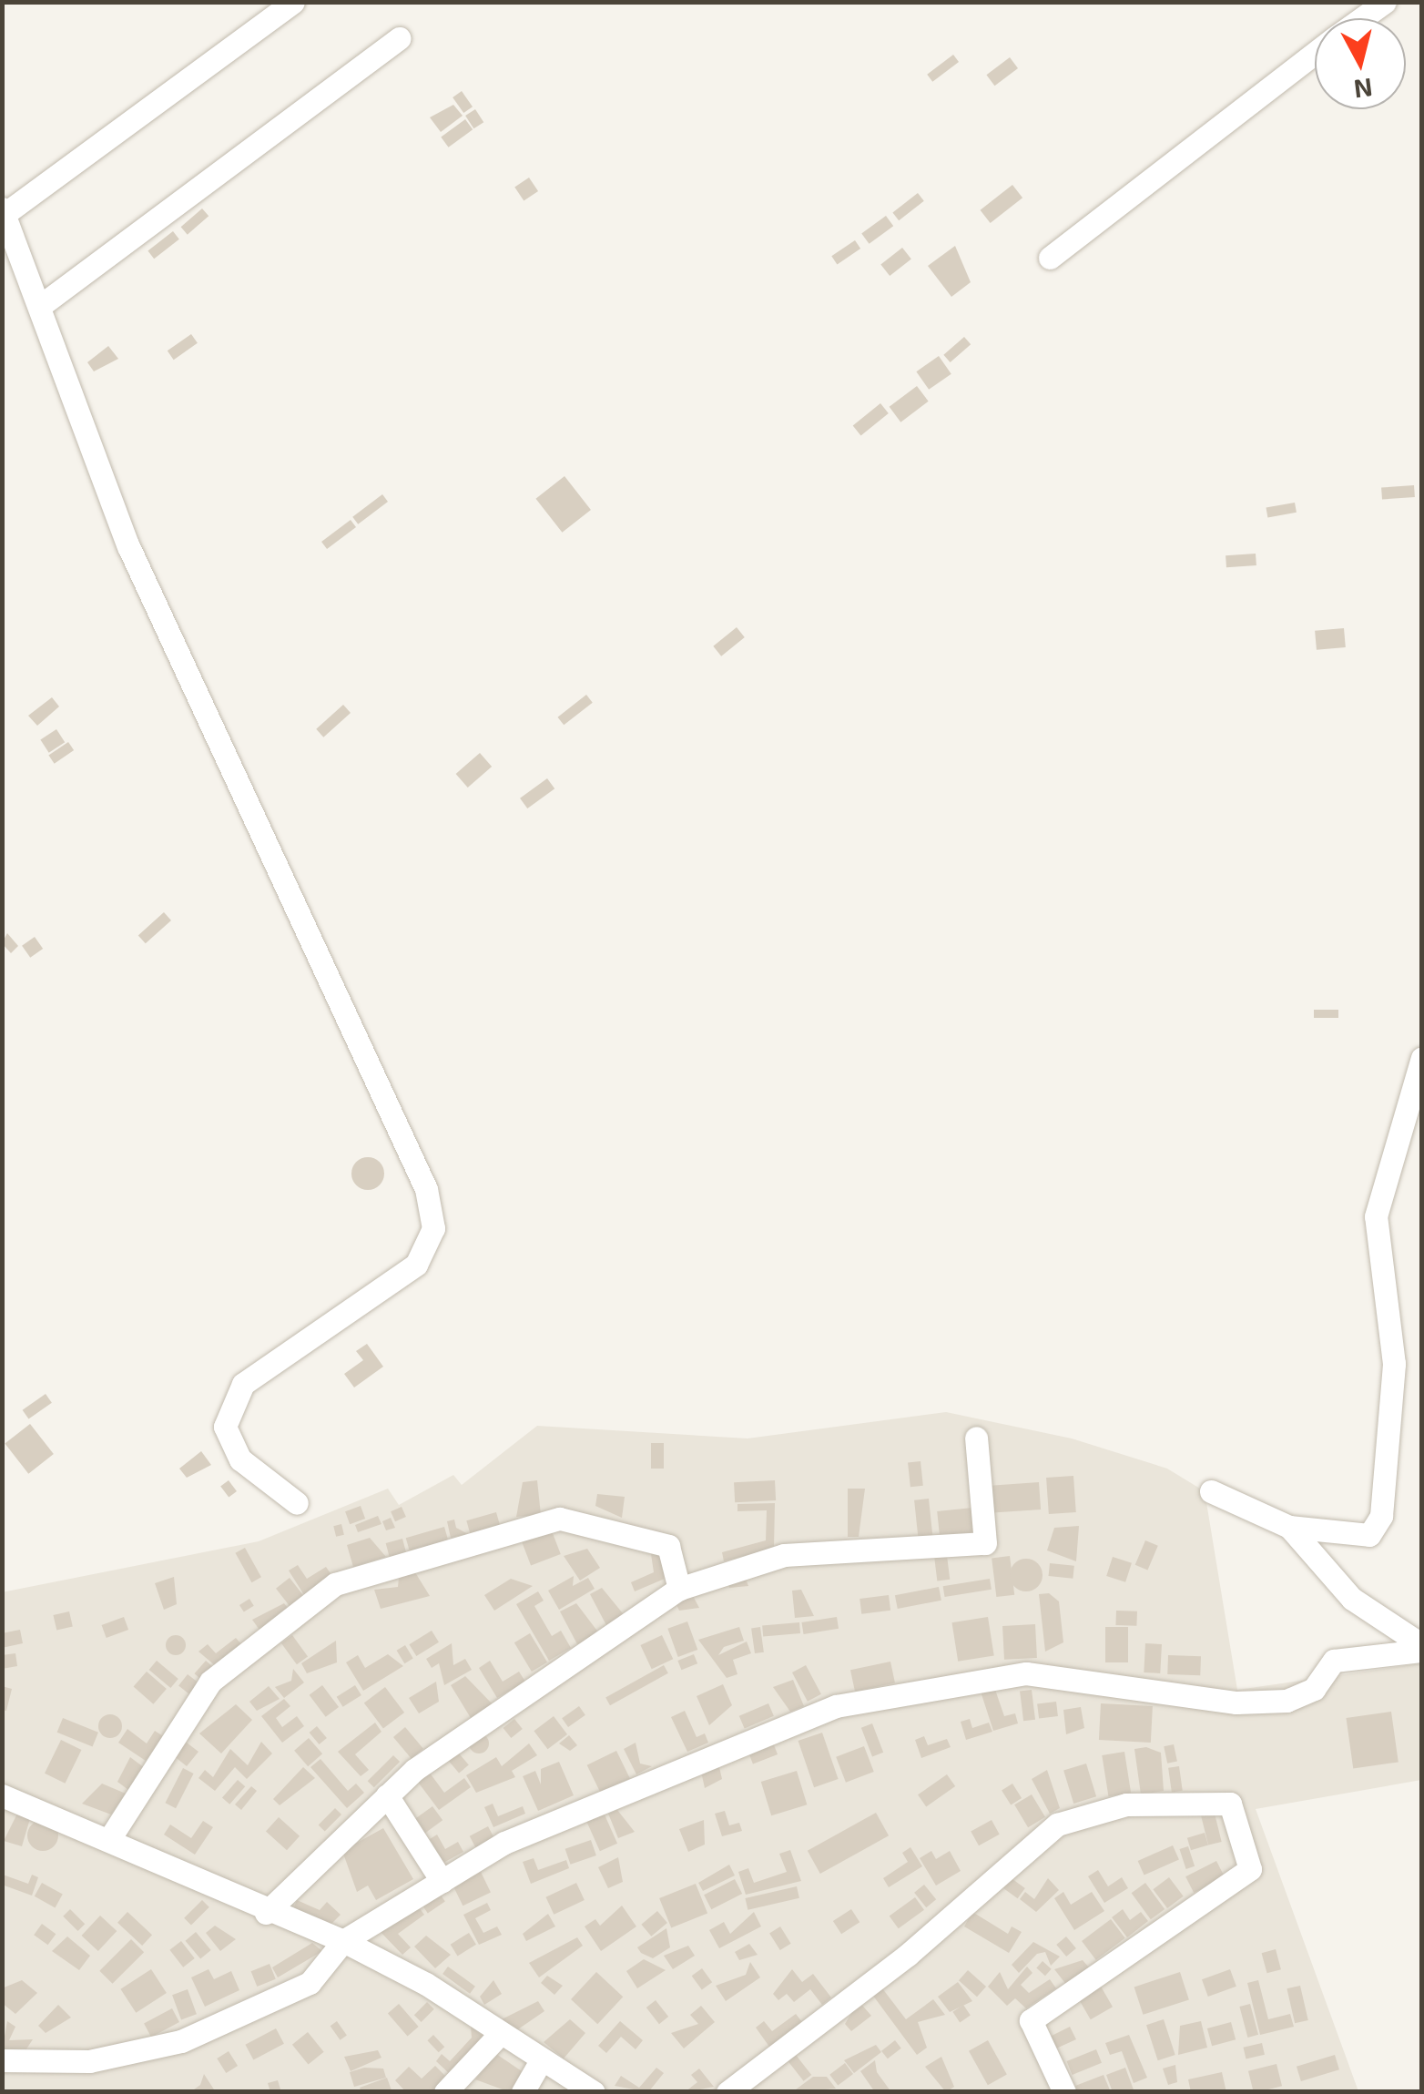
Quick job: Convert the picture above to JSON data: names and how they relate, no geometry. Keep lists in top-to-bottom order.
{
  "north": "bottom"
}
